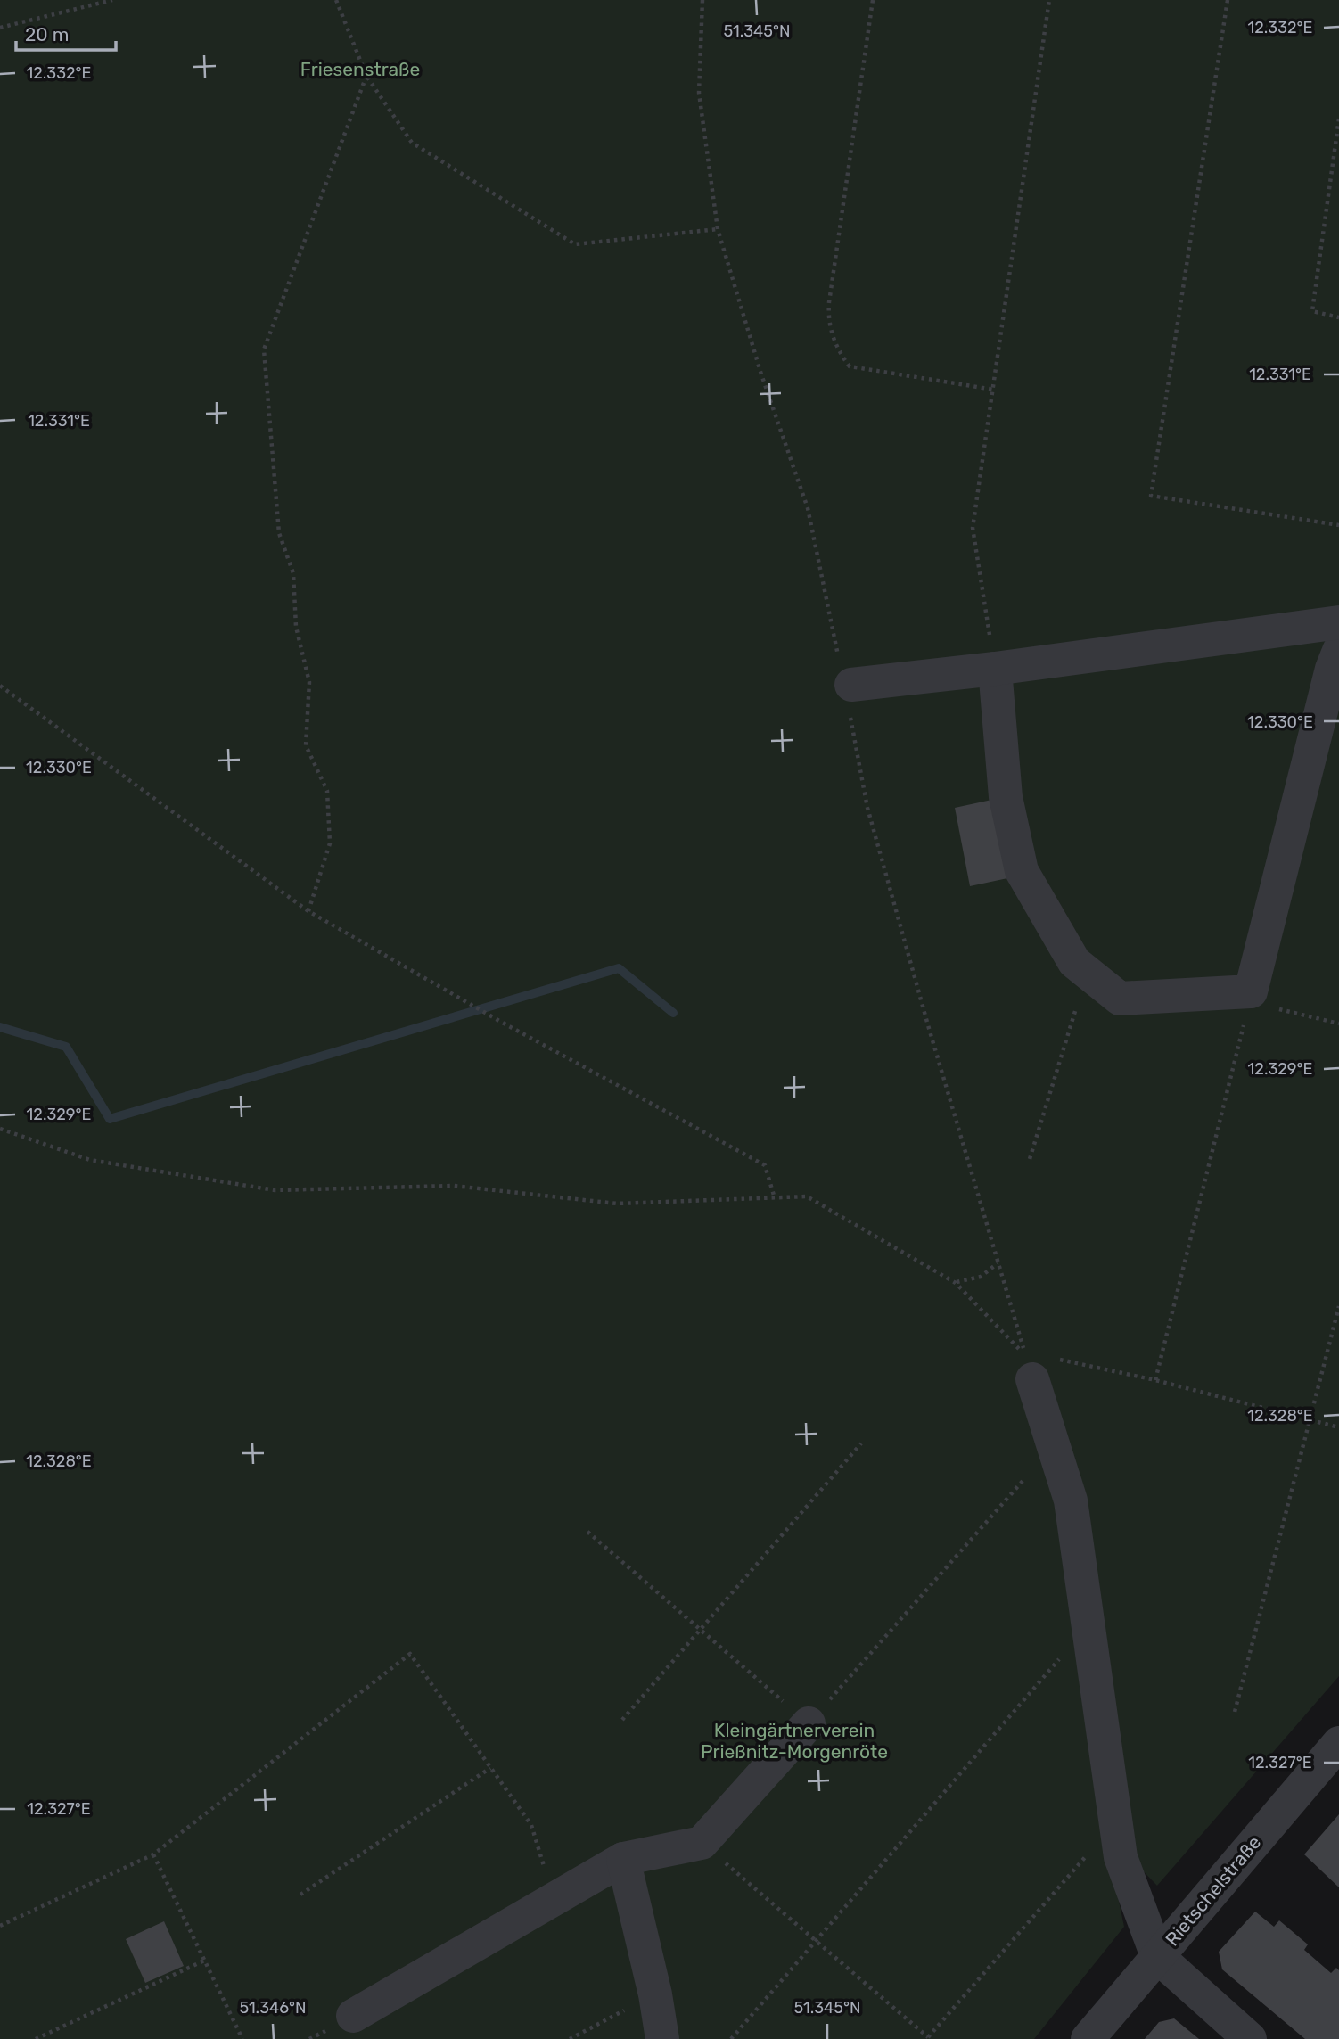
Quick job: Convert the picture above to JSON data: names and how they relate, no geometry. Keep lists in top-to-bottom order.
{
  "streets": {
    "street": ["Rietschelstraße"]
  },
  "parks": ["Friesenstraße", "Kleingärtnerverein Prießnitz-Morgenröte"],
  "scale_bar": "20 m",
  "coordinates": [
    "12.332°E",
    "51.345°N",
    "12.331°E",
    "12.330°E",
    "12.329°E",
    "12.328°E",
    "12.327°E",
    "51.346°N"
  ]
}
